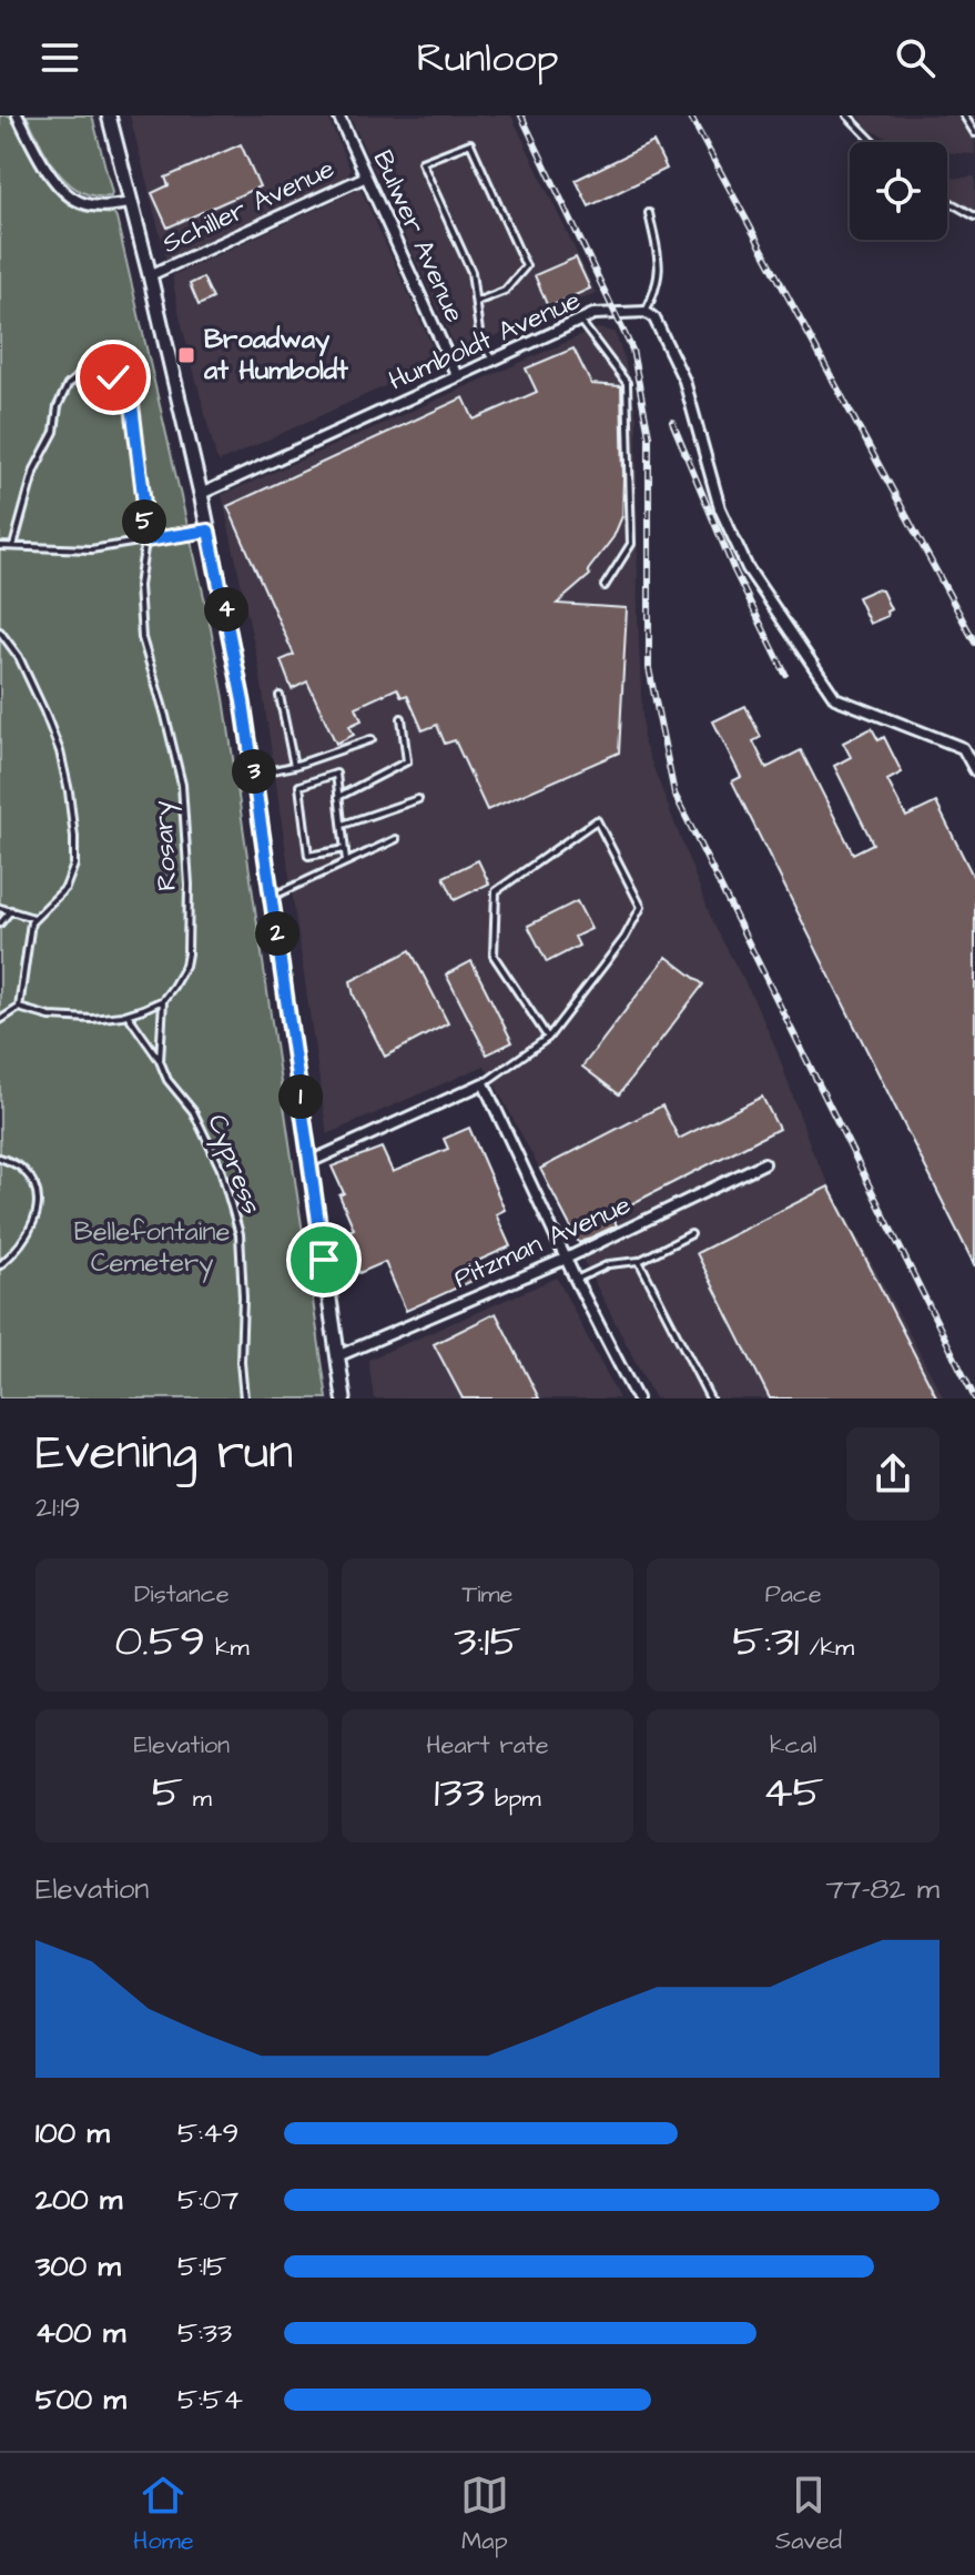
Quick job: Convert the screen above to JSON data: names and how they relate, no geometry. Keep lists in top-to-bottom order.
{
  "streets": {
    "street": [
      "Schiller Avenue",
      "Bulwer Avenue",
      "Humboldt Avenue",
      "Pitzman Avenue"
    ],
    "lane": ["Rosary", "Cypress"]
  },
  "crossings": [
    ["Schiller Avenue", "Bulwer Avenue"],
    ["Bulwer Avenue", "Humboldt Avenue"]
  ],
  "parks": ["Bellefontaine Cemetery"],
  "places": {
    "transit": ["Broadway at Humboldt"]
  },
  "page": {
    "header": "Runloop",
    "pins": [
      "5",
      "4",
      "3",
      "2",
      "1"
    ],
    "heading": ["Evening run", "21:19"],
    "stats": [
      ["Distance", "0.59 km"],
      ["Time", "3:15"],
      ["Pace", "5:31 /km"],
      ["Elevation", "5 m"],
      ["Heart rate", "133 bpm"],
      ["kcal", "45"]
    ],
    "chart": ["Elevation", "77–82 m"],
    "list": [
      {
        "name": "100 m",
        "note": "5:49"
      },
      {
        "name": "200 m",
        "note": "5:07"
      },
      {
        "name": "300 m",
        "note": "5:15"
      },
      {
        "name": "400 m",
        "note": "5:33"
      },
      {
        "name": "500 m",
        "note": "5:54"
      }
    ],
    "tabs": ["Home", "Map", "Saved"]
  }
}
